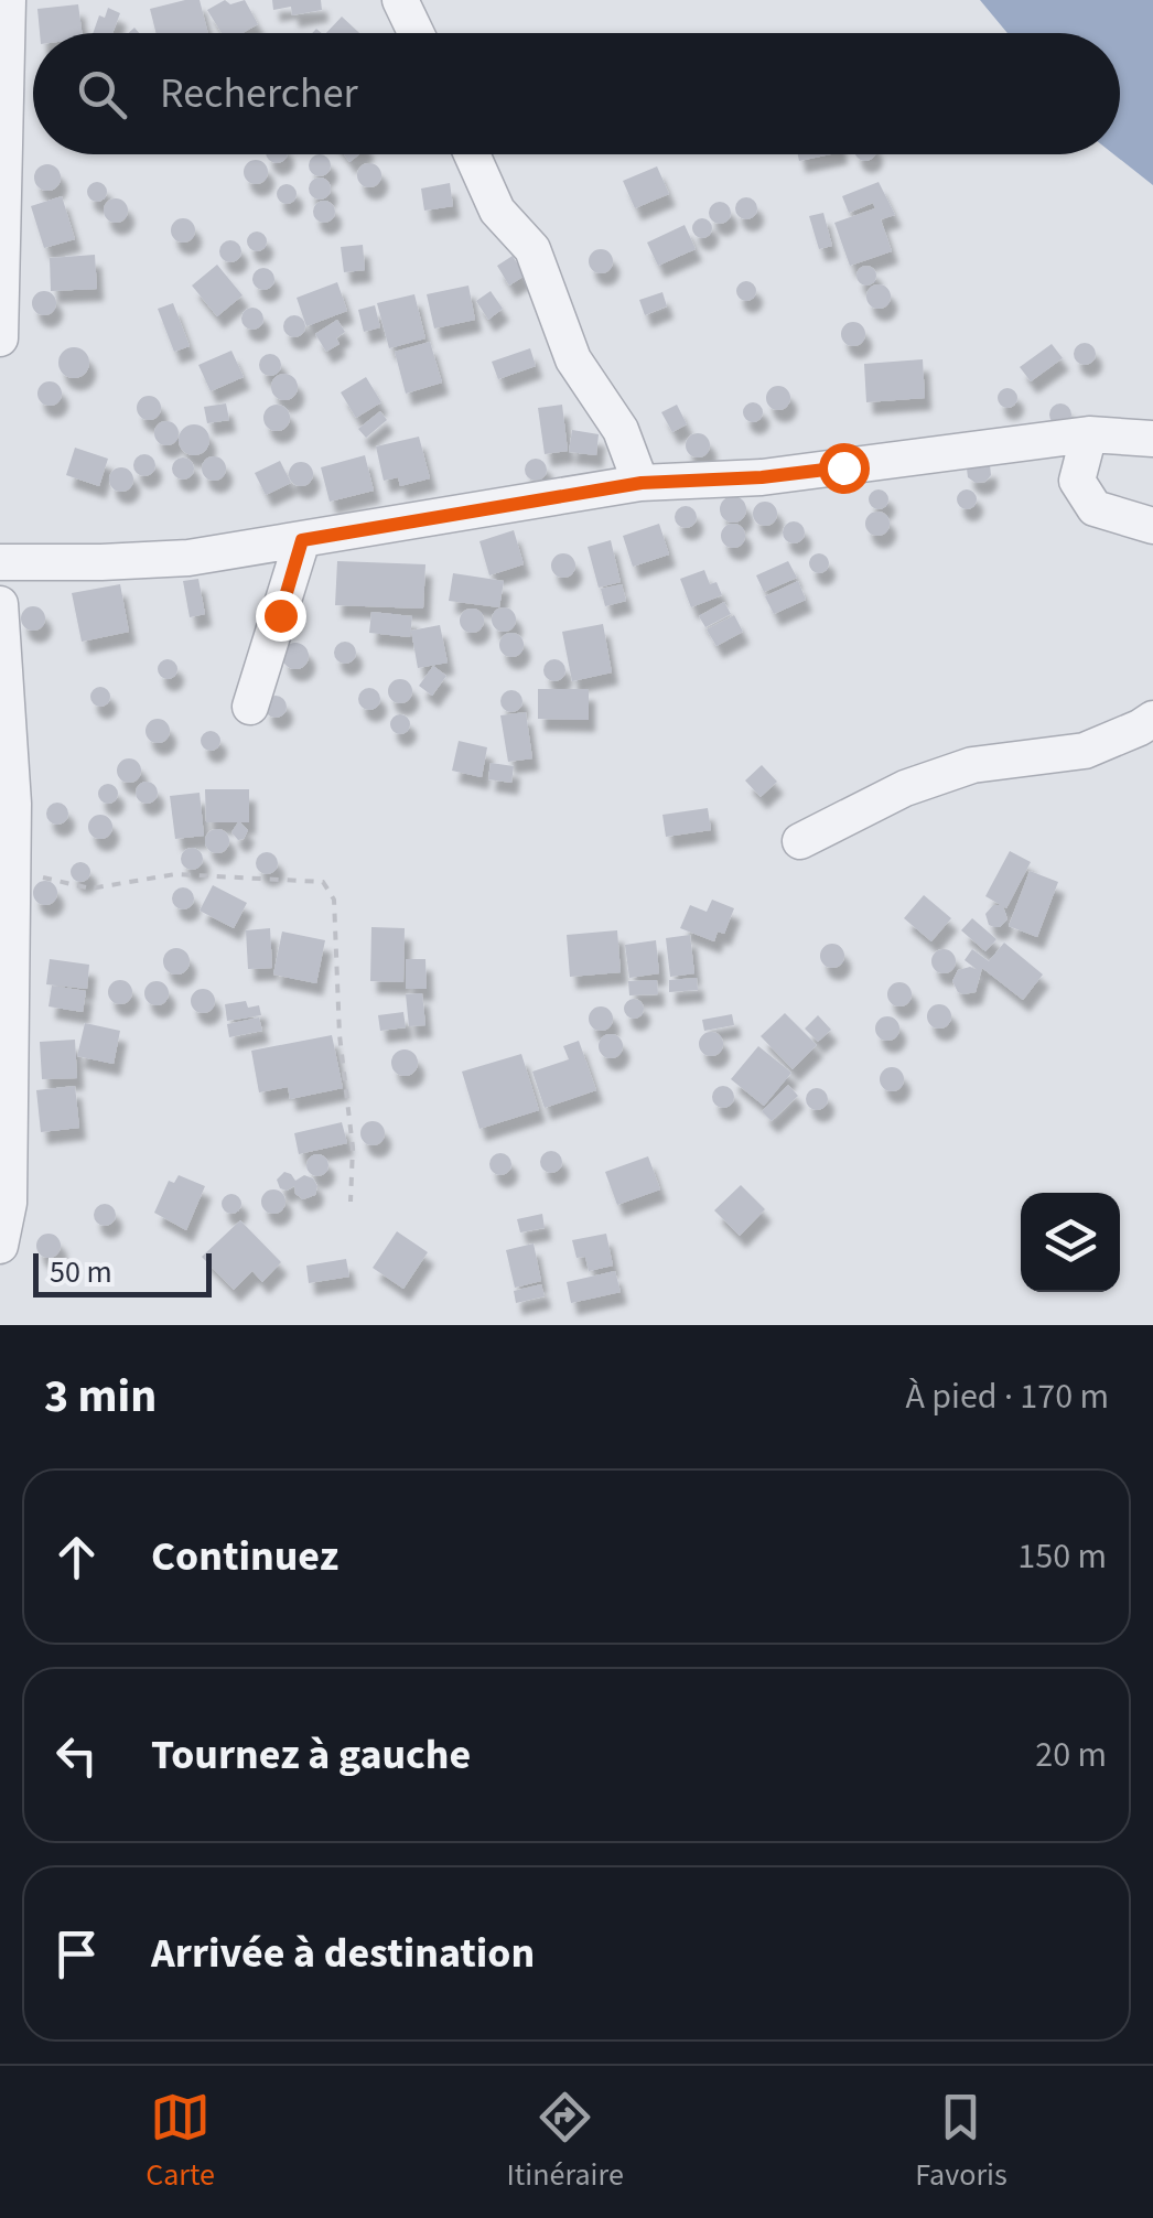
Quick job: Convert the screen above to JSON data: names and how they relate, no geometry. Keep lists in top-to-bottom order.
{
  "scale_bar": "50 m",
  "page": {
    "search": "Rechercher",
    "scale": "50 m",
    "heading": ["3 min", "À pied · 170 m"],
    "list": [
      ["Continuez", "150 m"],
      ["Tournez à gauche", "20 m"],
      "Arrivée à destination"
    ],
    "nav": ["Carte", "Itinéraire", "Favoris"]
  }
}
